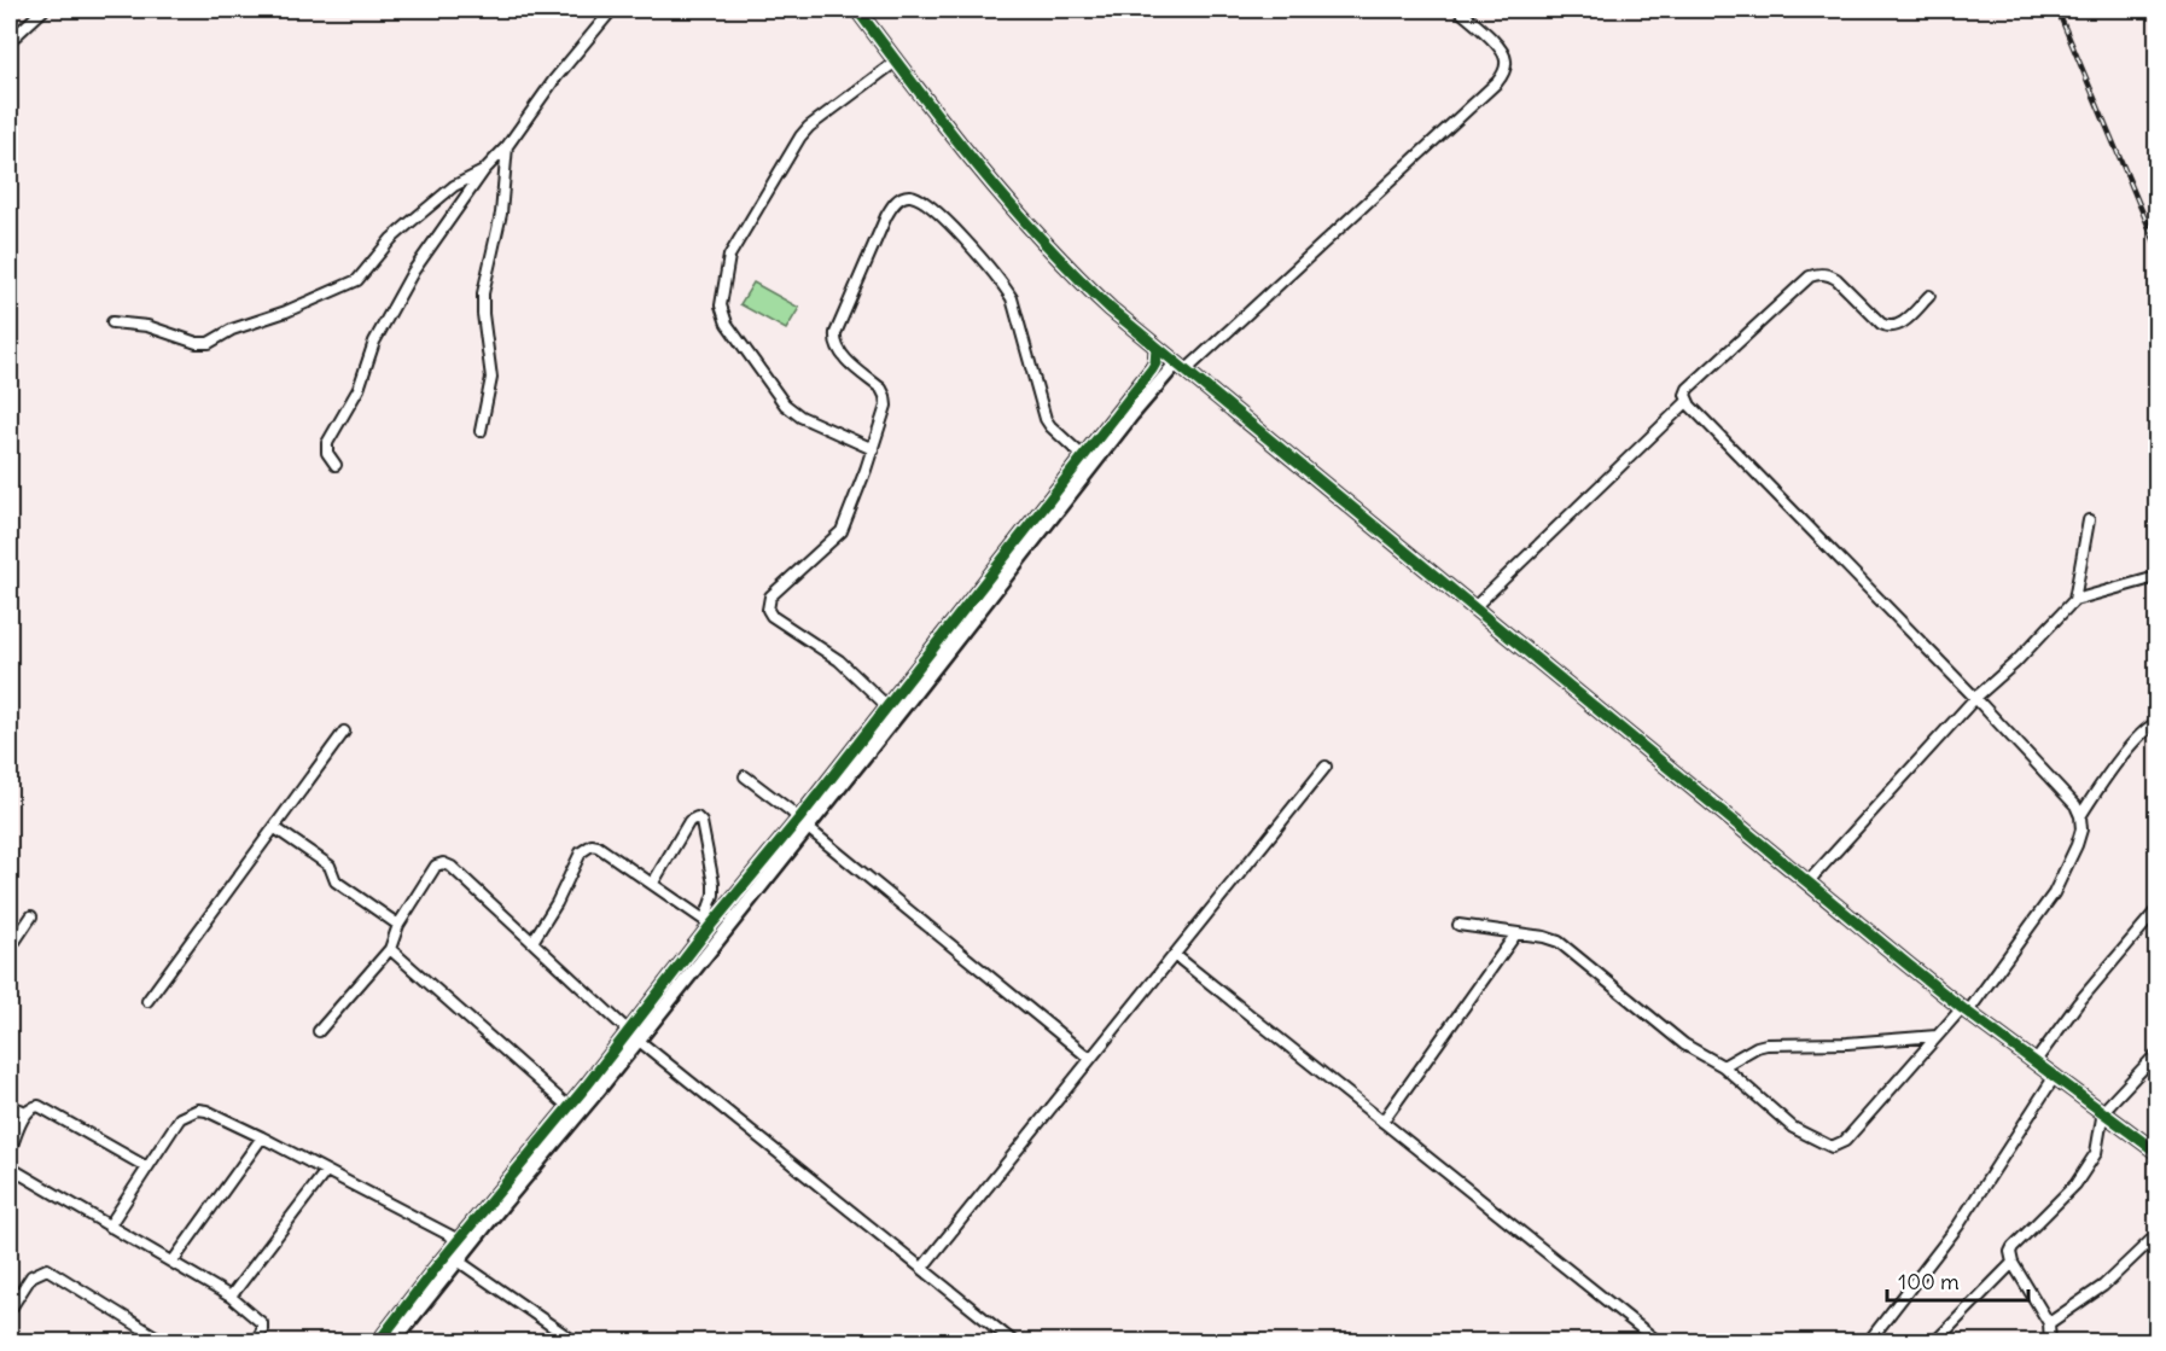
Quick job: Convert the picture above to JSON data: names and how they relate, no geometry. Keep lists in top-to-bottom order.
{
  "scale_bar": "100 m"
}
